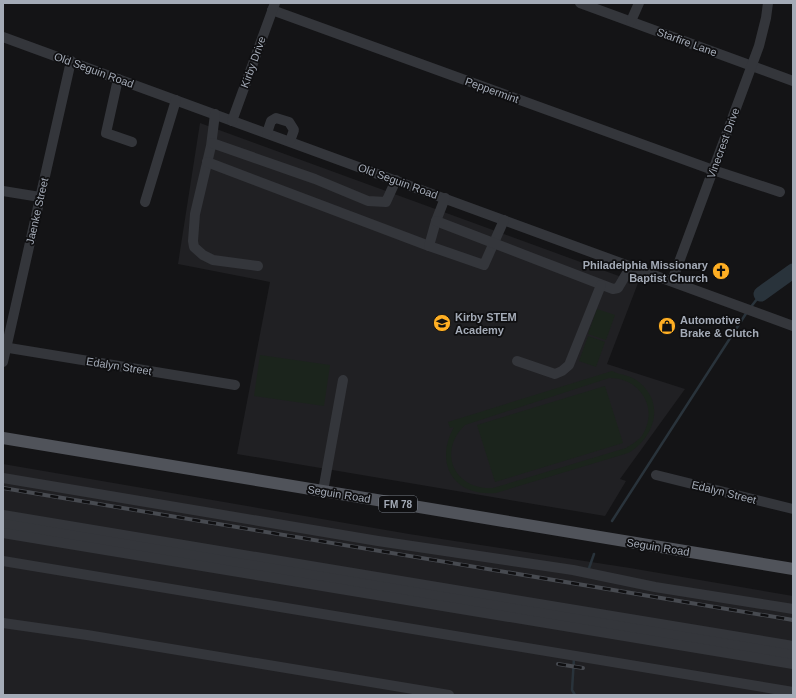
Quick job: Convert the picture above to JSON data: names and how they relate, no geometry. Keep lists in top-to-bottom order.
{
  "streets": {
    "main road": ["Seguin Road", "FM 78"],
    "street": [
      "Starfire Lane",
      "Kirby Drive",
      "Old Seguin Road",
      "Peppermint",
      "Vinecrest Drive",
      "Jaenke Street",
      "Edalyn Street"
    ]
  },
  "crossings": [
    ["Starfire Lane", "Vinecrest Drive"],
    ["Kirby Drive", "Old Seguin Road"],
    ["Kirby Drive", "Peppermint"],
    ["Old Seguin Road", "Vinecrest Drive"],
    ["Old Seguin Road", "Jaenke Street"],
    ["Peppermint", "Vinecrest Drive"],
    ["Jaenke Street", "Edalyn Street"]
  ],
  "places": {
    "church": ["Philadelphia Missionary Baptist Church"],
    "school or university": ["Kirby STEM Academy"],
    "shop": ["Automotive Brake & Clutch"]
  }
}
